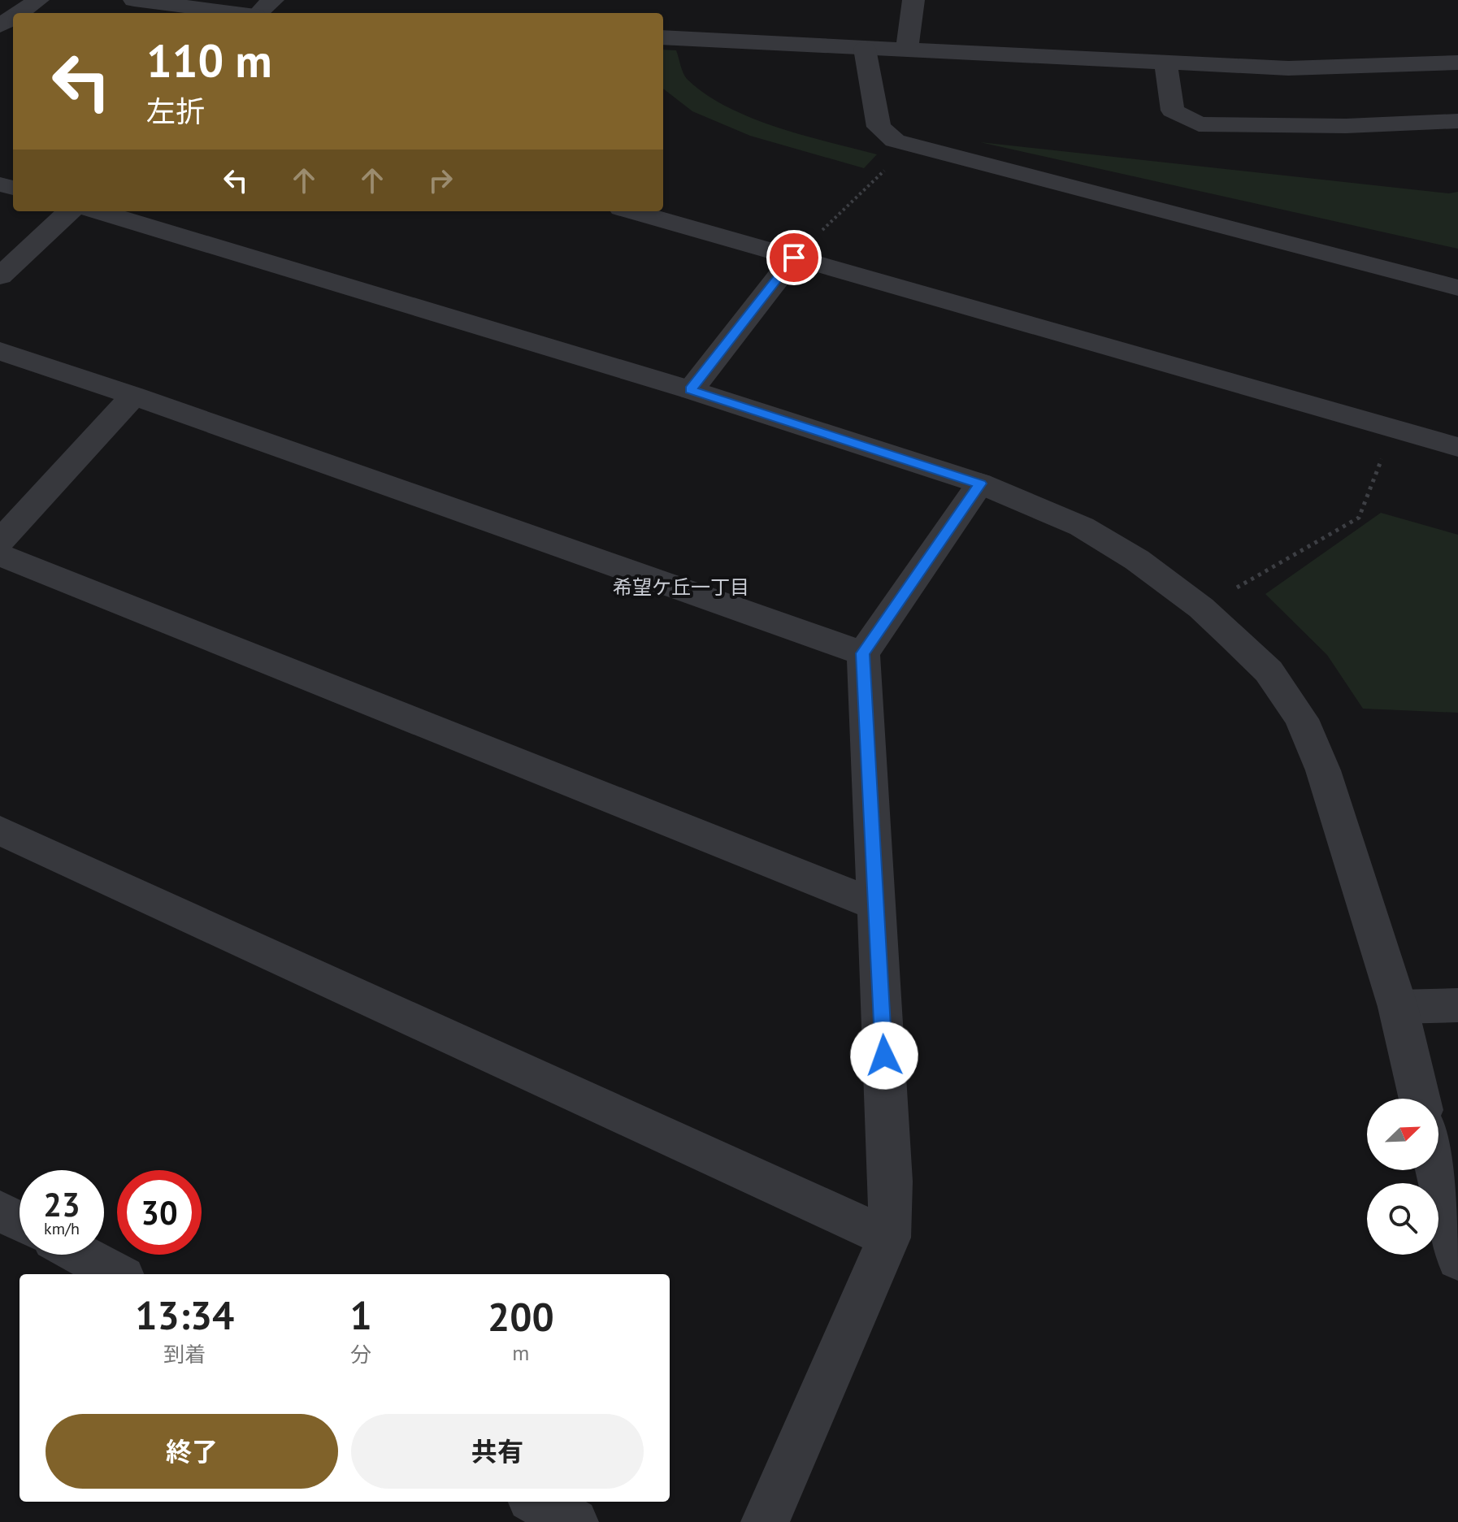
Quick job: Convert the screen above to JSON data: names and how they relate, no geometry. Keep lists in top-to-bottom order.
{
  "districts": ["希望ケ丘一丁目"],
  "north": "top right",
  "page": {
    "turn": ["110 m", "左折"],
    "speed": "23 km/h",
    "limit": "30",
    "eta": [
      "13:34",
      "到着",
      "1",
      "分",
      "200",
      "m"
    ],
    "buttons": ["終了", "共有"]
  }
}
